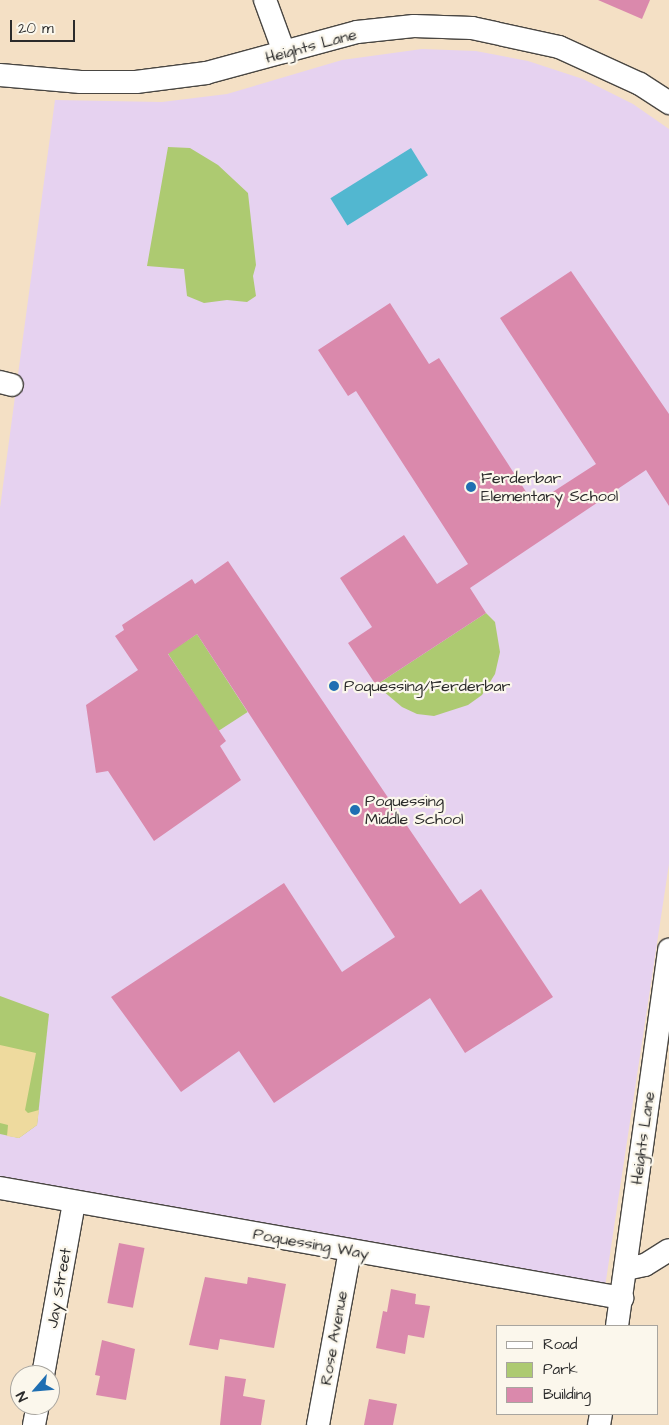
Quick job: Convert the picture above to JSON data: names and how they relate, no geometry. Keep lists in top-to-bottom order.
{
  "streets": {
    "street": [
      "Heights Lane",
      "Poquessing Way",
      "Jay Street",
      "Rose Avenue"
    ]
  },
  "crossings": [
    ["Heights Lane", "Poquessing Way"],
    ["Poquessing Way", "Jay Street"],
    ["Poquessing Way", "Rose Avenue"]
  ],
  "places": ["Ferderbar Elementary School", "Poquessing/Ferderbar", "Poquessing Middle School"],
  "legend": ["Road", "Park", "Building"],
  "scale_bar": "20 m",
  "north": "bottom left"
}
